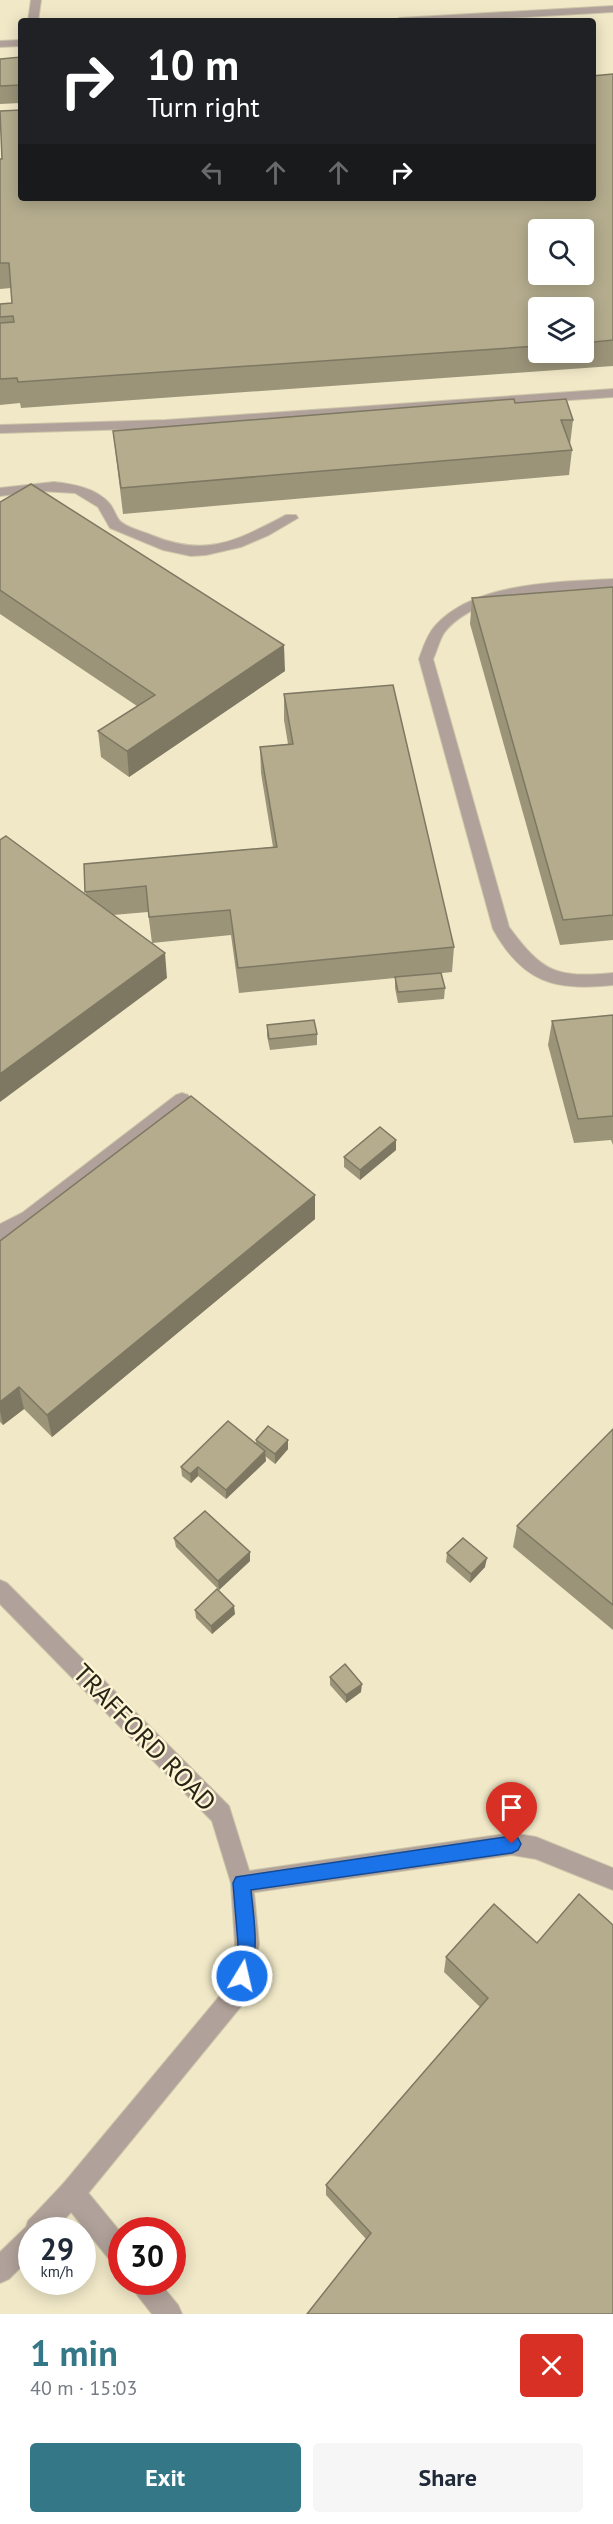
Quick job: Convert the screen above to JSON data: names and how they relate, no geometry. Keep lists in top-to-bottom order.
{
  "streets": {
    "street": ["TRAFFORD ROAD"]
  },
  "page": {
    "turn": ["10 m", "Turn right"],
    "speed": "29 km/h",
    "limit": "30",
    "heading": ["1 min", "40 m · 15:03"],
    "buttons": ["Exit", "Share"]
  }
}
